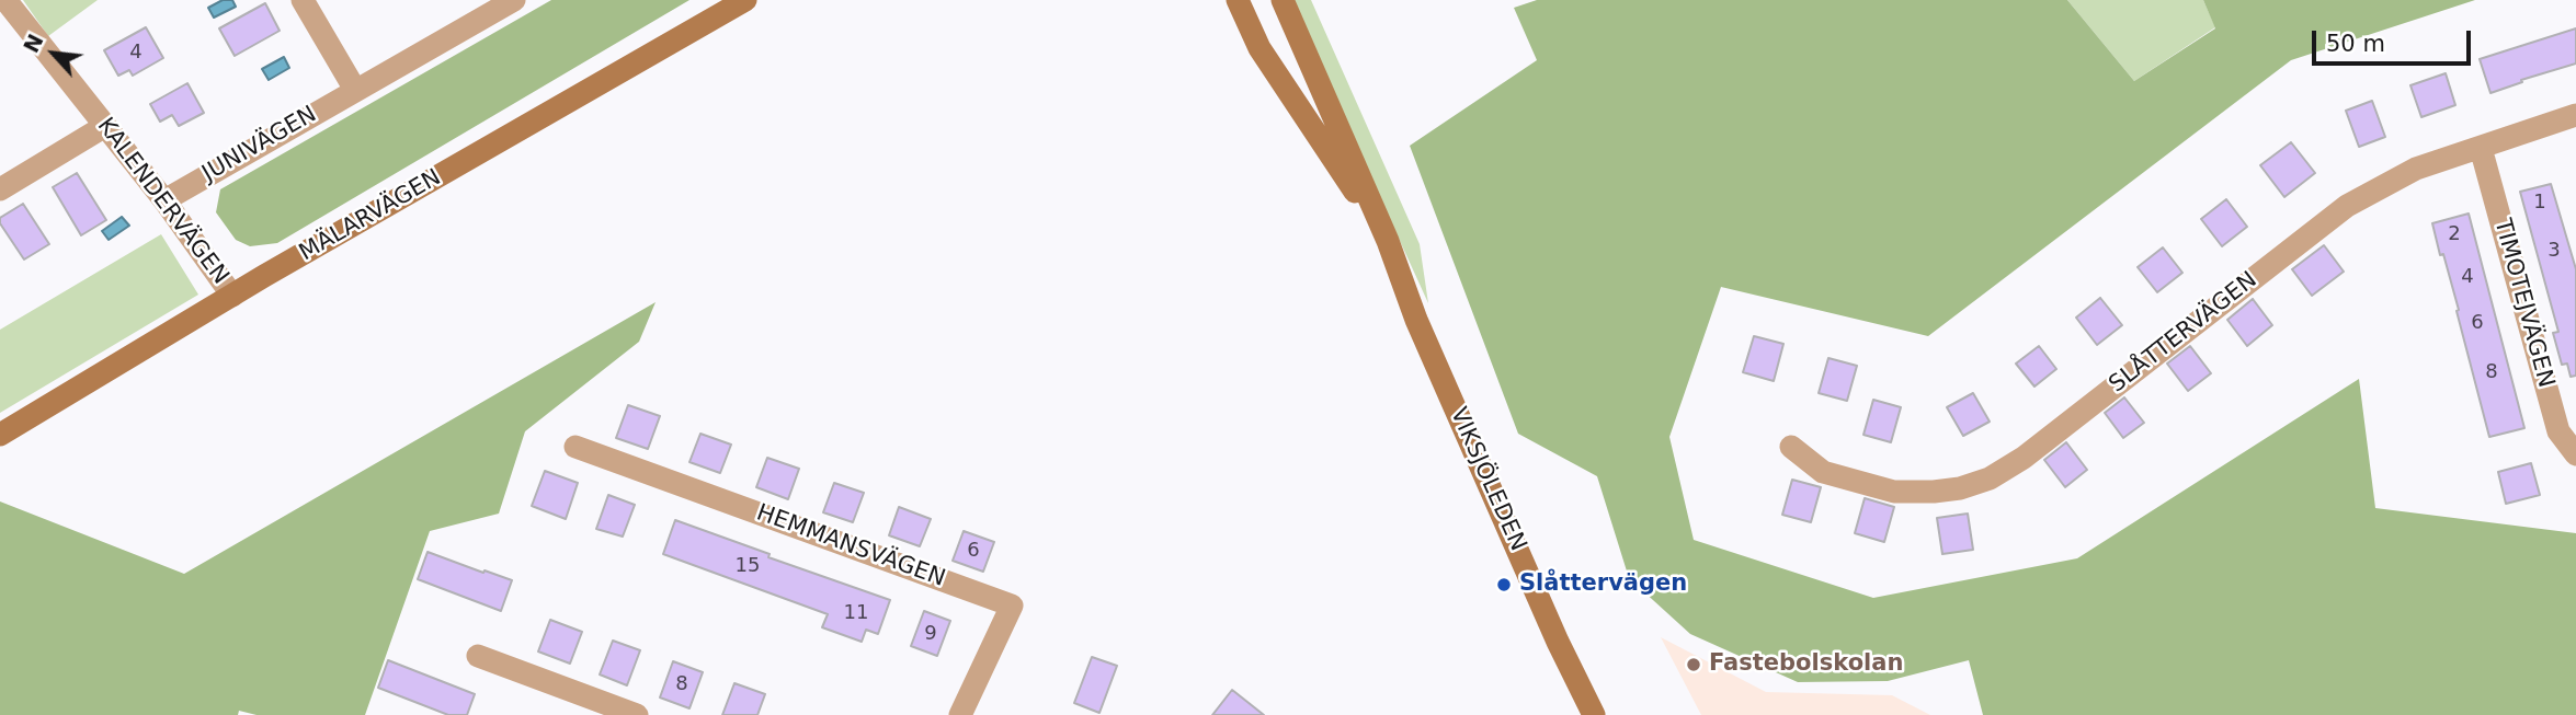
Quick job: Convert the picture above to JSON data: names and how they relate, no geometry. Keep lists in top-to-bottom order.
{
  "streets": {
    "main road": ["MÄLARVÄGEN", "VIKSJÖLEDEN"],
    "street": [
      "JUNIVÄGEN",
      "KALENDERVÄGEN",
      "TIMOTEJVÄGEN",
      "SLÅTTERVÄGEN",
      "HEMMANSVÄGEN"
    ]
  },
  "crossings": [
    ["JUNIVÄGEN", "KALENDERVÄGEN"],
    ["KALENDERVÄGEN", "MÄLARVÄGEN"],
    ["TIMOTEJVÄGEN", "SLÅTTERVÄGEN"]
  ],
  "places": ["Slåttervägen", "Fastebolskolan"],
  "house_numbers": [
    "4",
    "1",
    "2",
    "3",
    "4",
    "6",
    "8",
    "6",
    "15",
    "11",
    "9",
    "8"
  ],
  "scale_bar": "50 m",
  "north": "top left"
}
